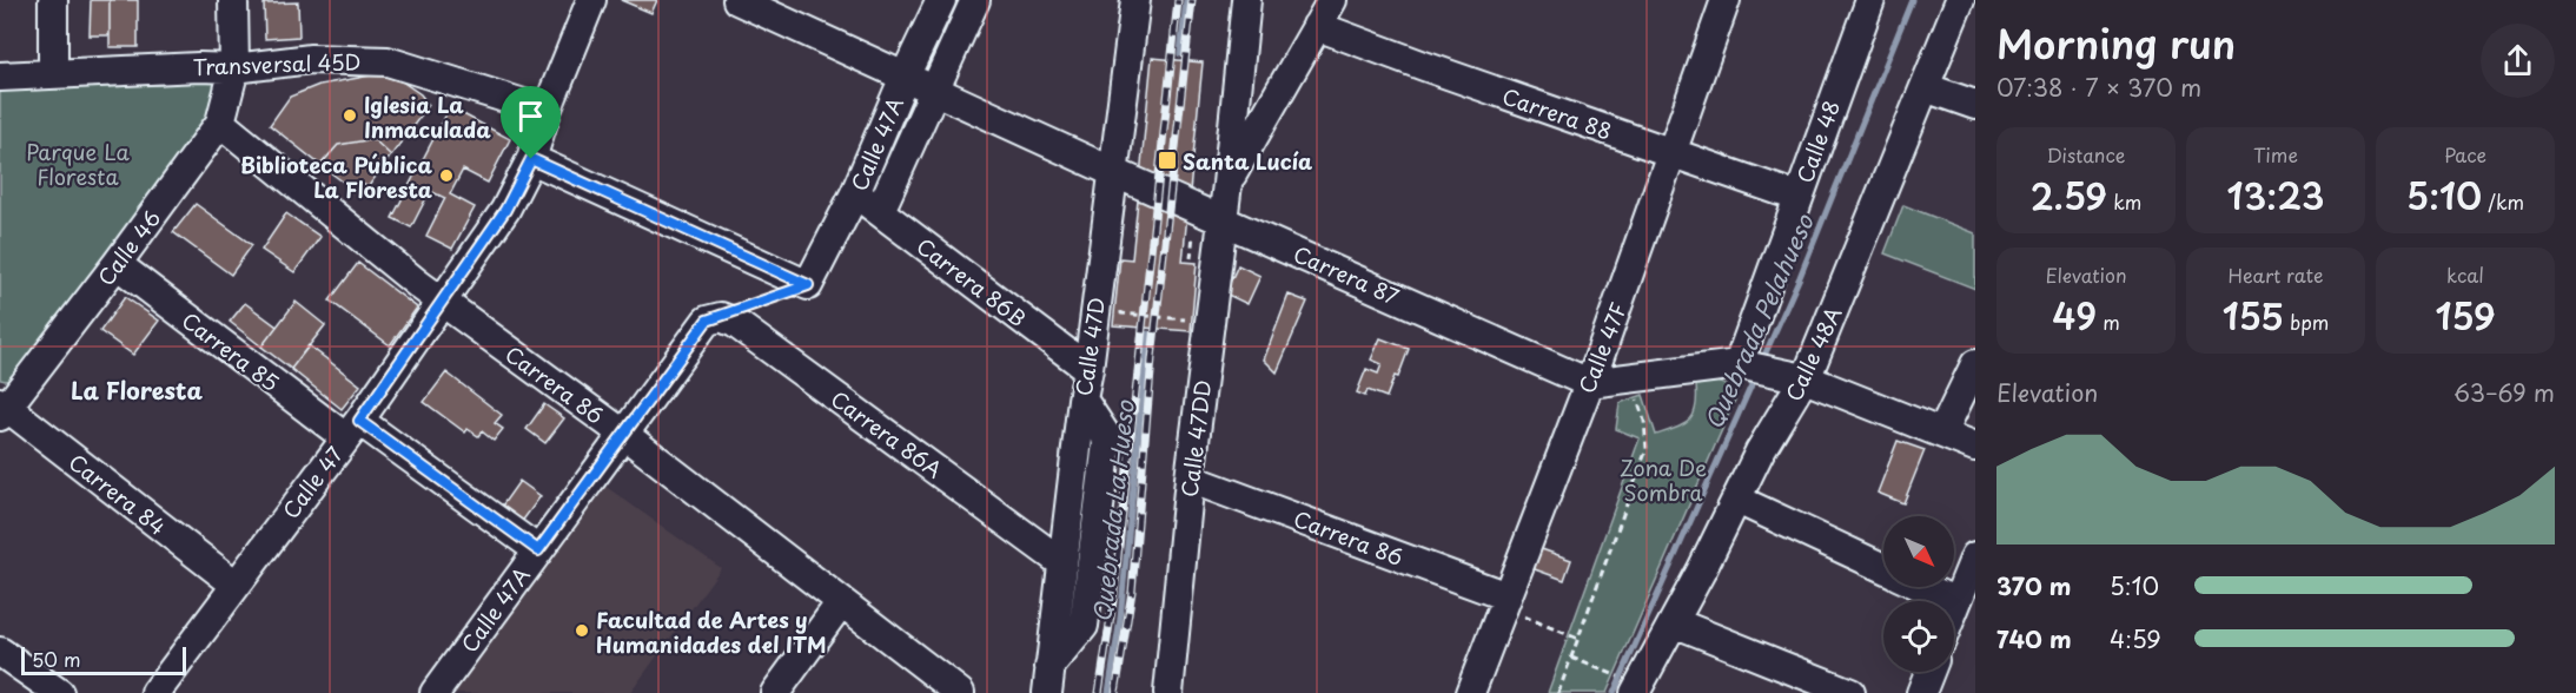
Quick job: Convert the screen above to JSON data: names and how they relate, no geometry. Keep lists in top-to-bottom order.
{
  "streets": {
    "street": [
      "Transversal 45D",
      "Carrera 88",
      "Calle 48",
      "Calle 47A",
      "Calle 46",
      "Carrera 87",
      "Carrera 86B",
      "Calle 47D",
      "Calle 47F",
      "Carrera 85",
      "Calle 48A",
      "Carrera 86",
      "Carrera 86A",
      "Calle 47DD",
      "Calle 47",
      "Carrera 84"
    ]
  },
  "crossings": [
    ["Transversal 45D", "Calle 46"],
    ["Transversal 45D", "Calle 47"],
    ["Carrera 88", "Calle 48"],
    ["Carrera 88", "Calle 47F"],
    ["Carrera 88", "Calle 47DD"],
    ["Calle 47A", "Carrera 87"],
    ["Calle 47A", "Carrera 86B"],
    ["Calle 47A", "Carrera 85"],
    ["Calle 47A", "Carrera 86"],
    ["Calle 47A", "Carrera 86A"],
    ["Calle 46", "Carrera 85"],
    ["Calle 46", "Carrera 86"],
    ["Calle 46", "Carrera 84"],
    ["Carrera 87", "Calle 47D"],
    ["Carrera 87", "Calle 47F"],
    ["Carrera 87", "Calle 47DD"],
    ["Carrera 86B", "Calle 47D"],
    ["Calle 47D", "Carrera 86A"],
    ["Calle 47F", "Carrera 86"],
    ["Carrera 85", "Calle 47"],
    ["Carrera 86", "Calle 47DD"],
    ["Carrera 86", "Calle 47"],
    ["Calle 47", "Carrera 84"]
  ],
  "districts": ["La Floresta"],
  "water": ["Quebrada Pelahueso", "Quebrada La Hueso"],
  "parks": ["Parque La Floresta", "Zona De Sombra"],
  "places": {
    "other": ["Iglesia La Inmaculada", "Biblioteca Pública La Floresta", "Facultad de Artes y Humanidades del ITM"],
    "transit": ["Santa Lucía"]
  },
  "scale_bar": "50 m",
  "north": "bottom right",
  "page": {
    "heading": ["Morning run", "07:38 · 7 × 370 m"],
    "stats": [
      ["Distance", "2.59 km"],
      ["Time", "13:23"],
      ["Pace", "5:10 /km"],
      ["Elevation", "49 m"],
      ["Heart rate", "155 bpm"],
      ["kcal", "159"]
    ],
    "chart": ["Elevation", "63–69 m"],
    "list": [
      {
        "name": "370 m",
        "note": "5:10"
      },
      {
        "name": "740 m",
        "note": "4:59"
      }
    ],
    "scale": "50 m"
  }
}
